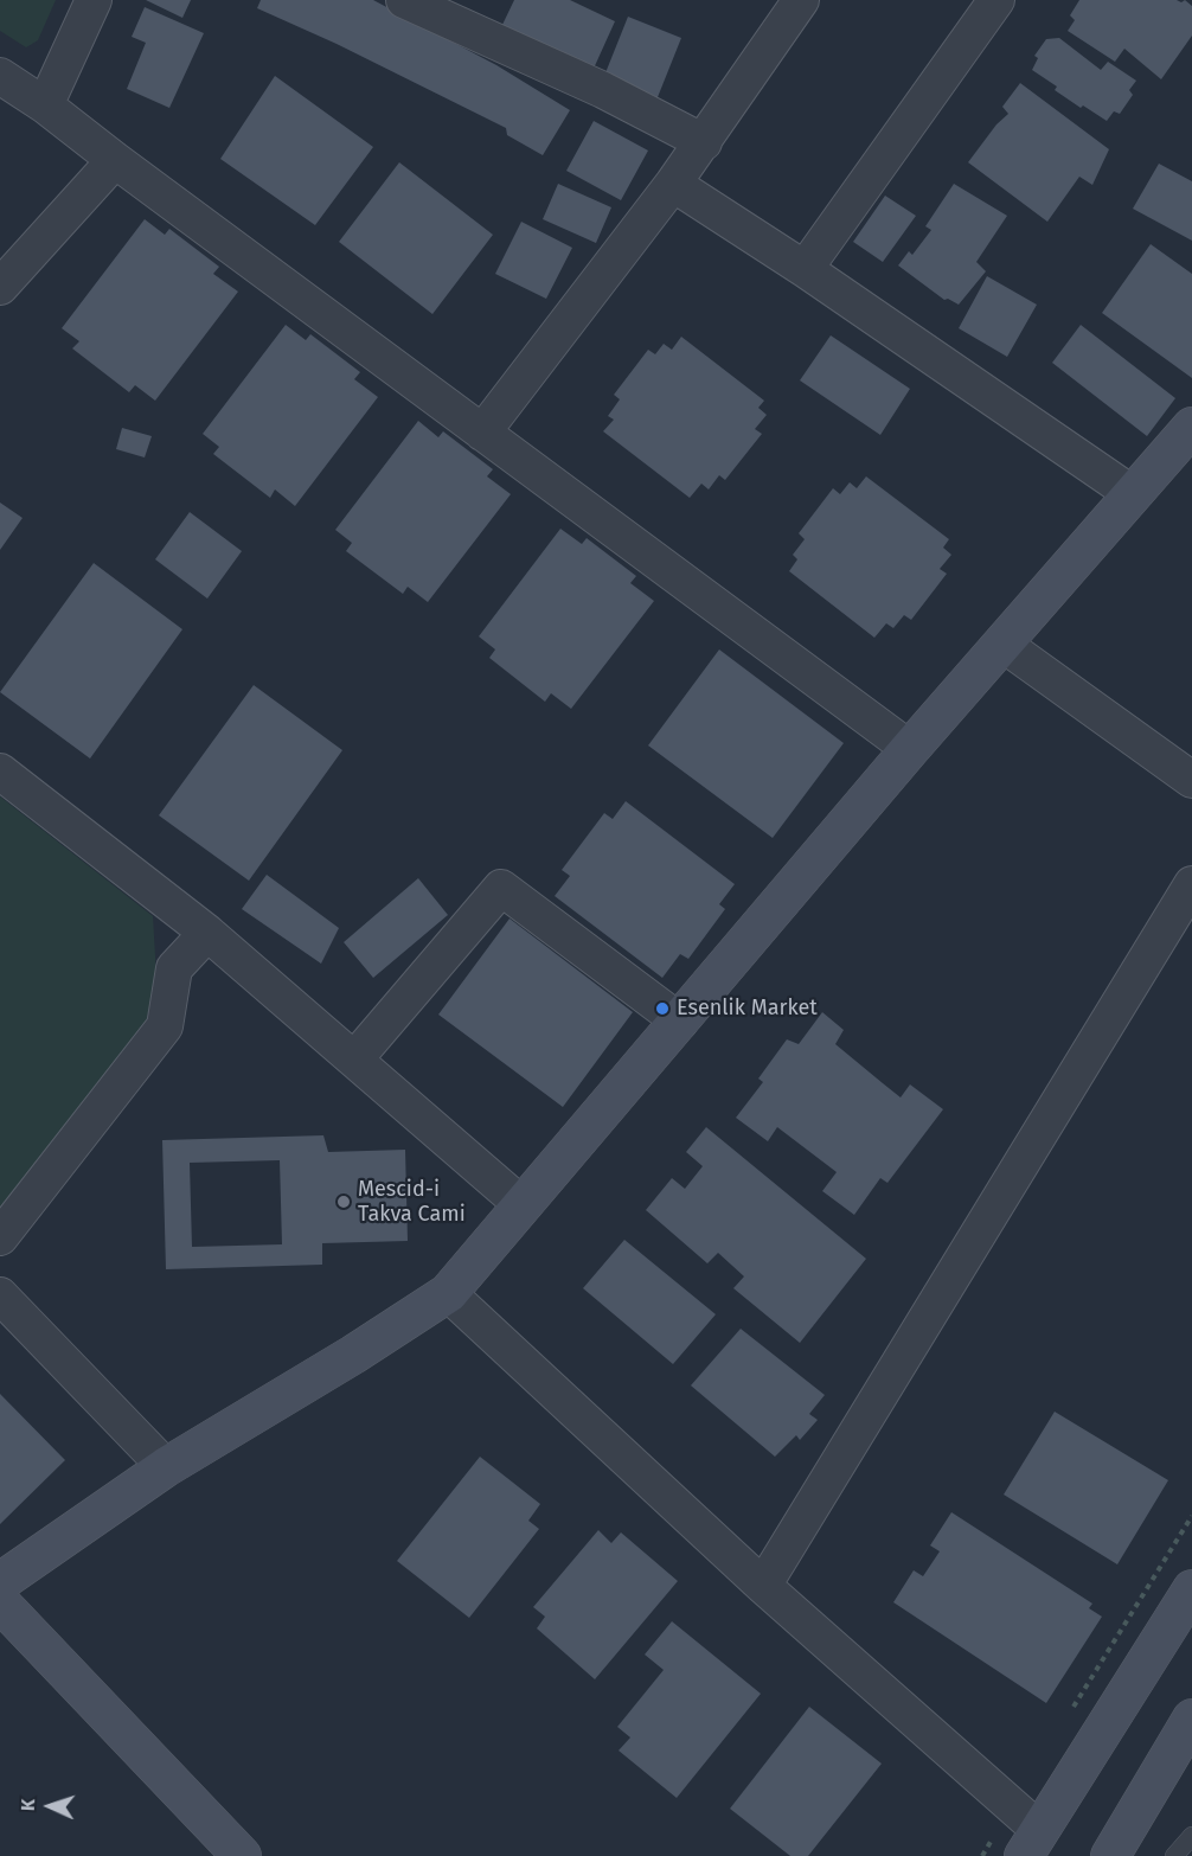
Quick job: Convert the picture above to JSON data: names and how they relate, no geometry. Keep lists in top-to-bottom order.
{
  "places": ["Esenlik Market", "Mescid-i Takva Cami"],
  "north": "left"
}
